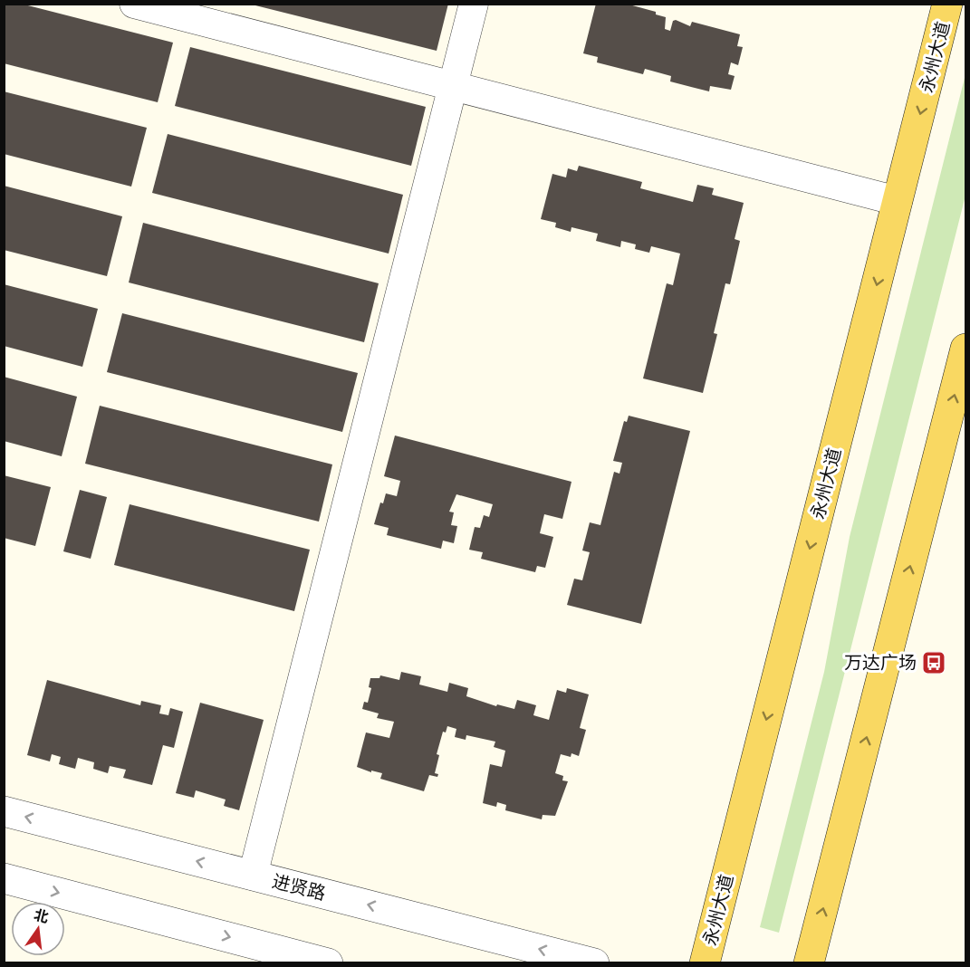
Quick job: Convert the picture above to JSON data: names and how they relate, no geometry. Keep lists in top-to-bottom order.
{
  "streets": {
    "main road": ["永州大道"],
    "street": ["进贤路"]
  },
  "places": {
    "bus stop": ["万达广场"]
  },
  "north": "top"
}
